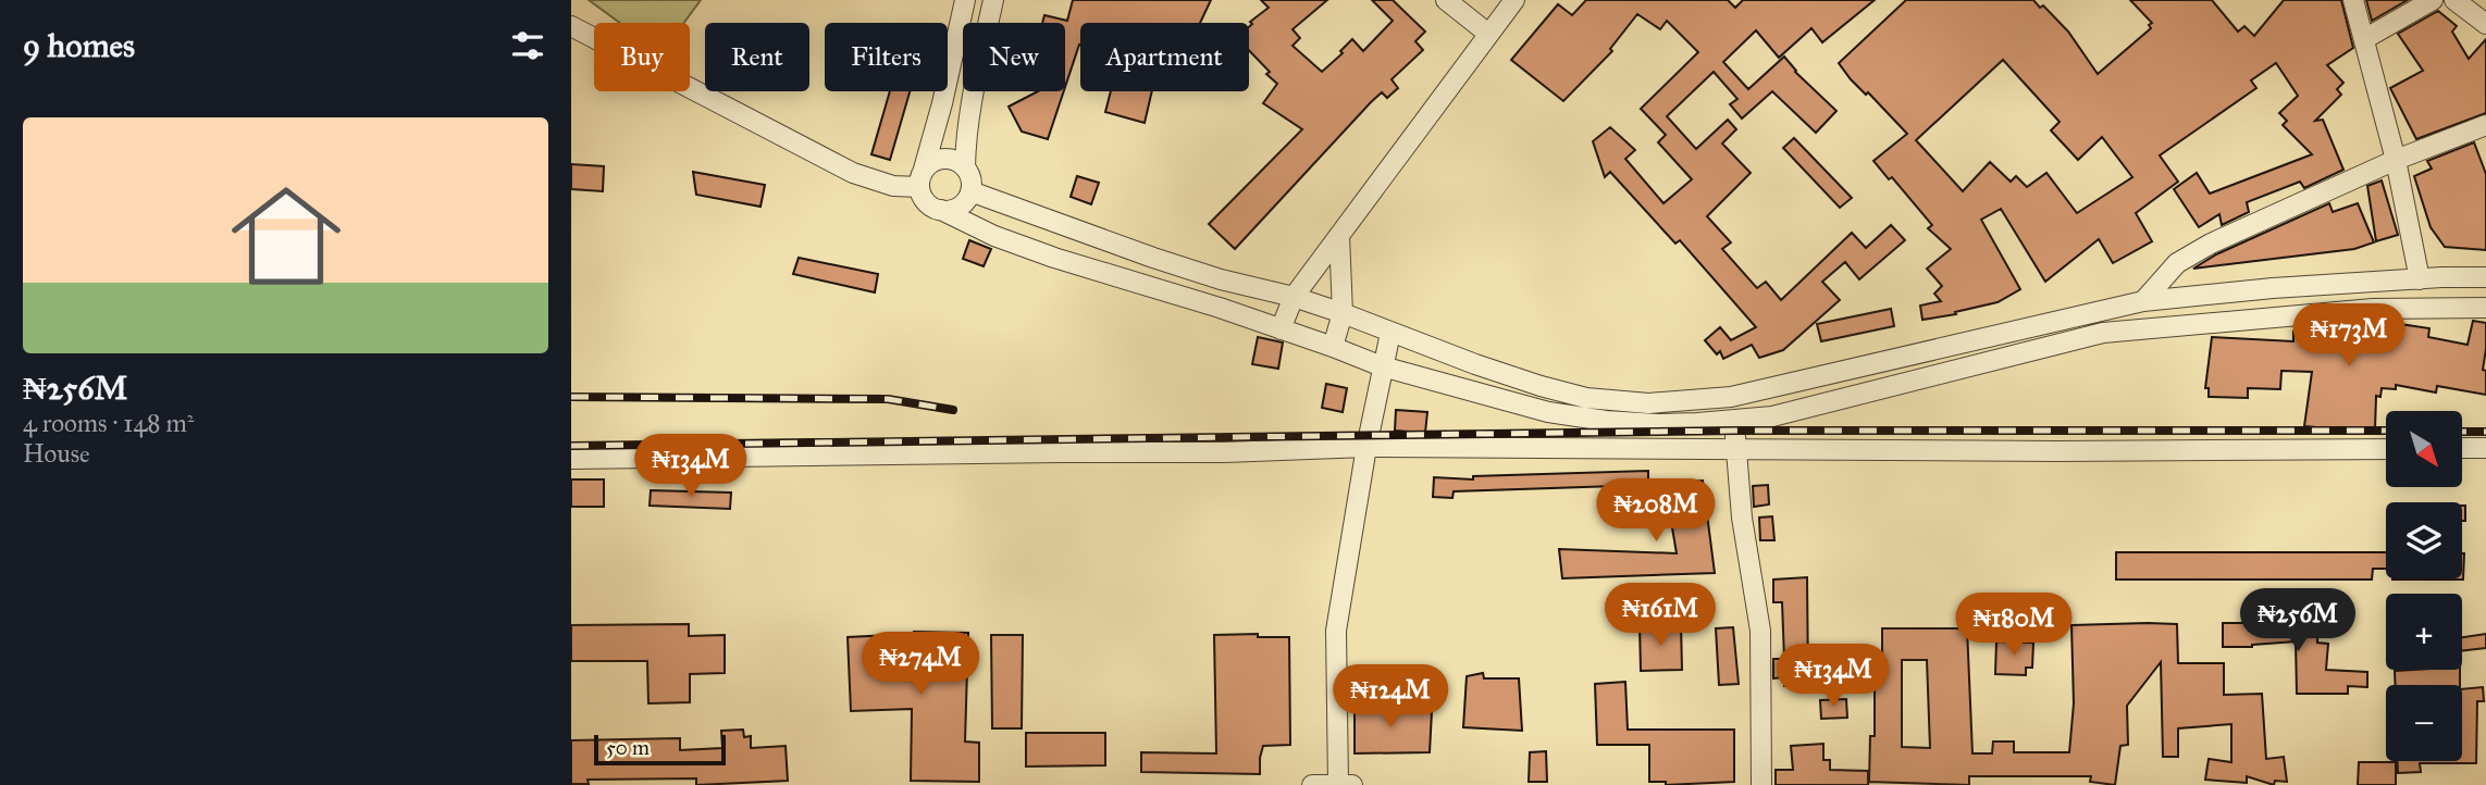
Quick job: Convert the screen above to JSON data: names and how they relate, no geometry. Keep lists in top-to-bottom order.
{
  "scale_bar": "50 m",
  "north": "bottom right",
  "page": {
    "heading": "9 homes",
    "chip": [
      "Buy",
      "Rent",
      "Filters",
      "New",
      "Apartment"
    ],
    "list": [
      {
        "name": "₦256M",
        "note": "4 rooms · 148 m² · House"
      }
    ],
    "price": [
      "₦173M",
      "₦134M",
      "₦208M",
      "₦161M",
      "₦256M",
      "₦180M",
      "₦274M",
      "₦134M",
      "₦124M"
    ],
    "map_buttons": ["+", "−"],
    "scale": "50 m"
  }
}
